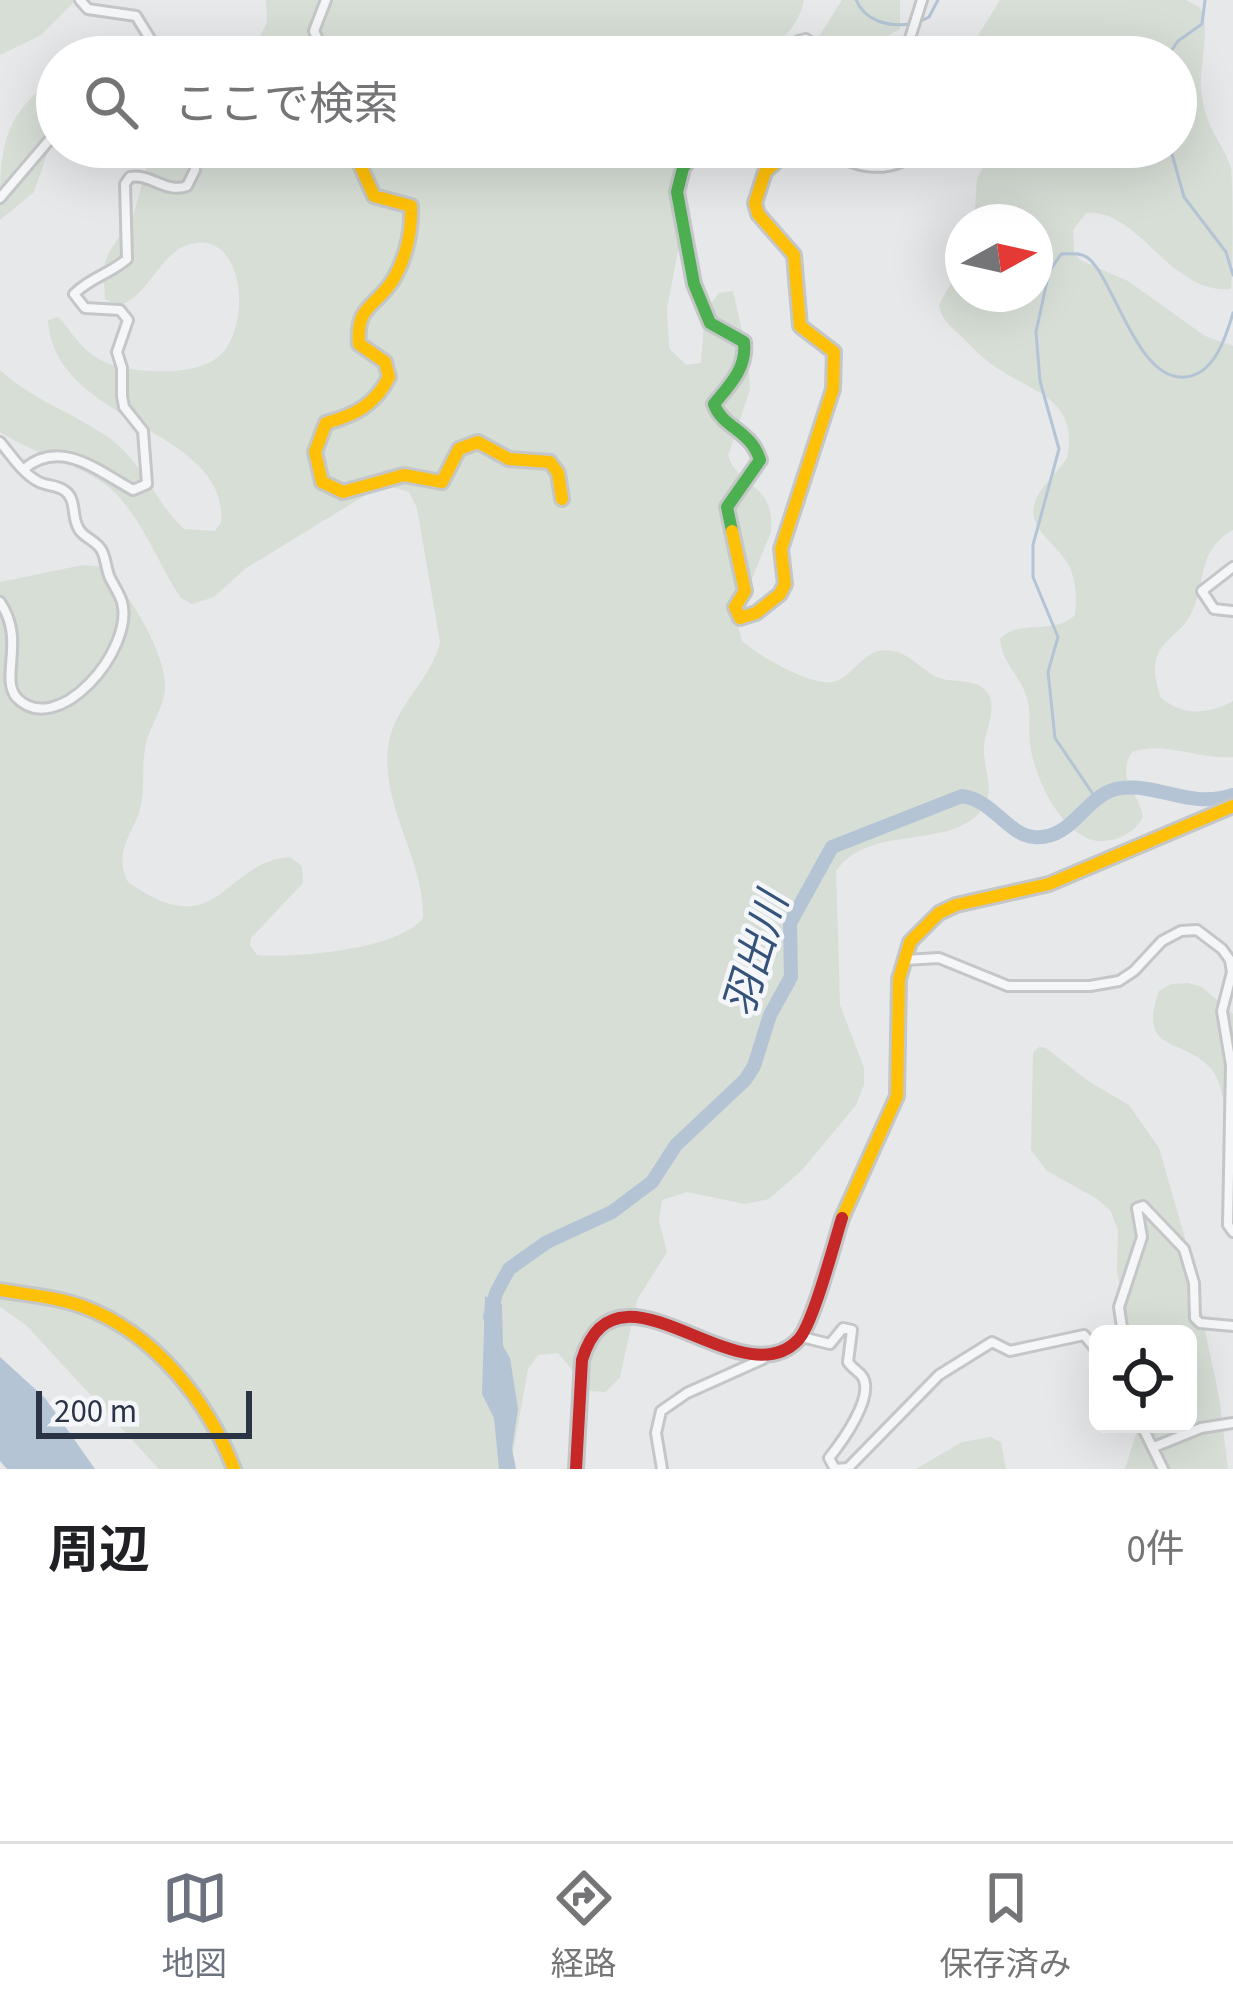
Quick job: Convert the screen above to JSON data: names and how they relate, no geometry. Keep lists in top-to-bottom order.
{
  "water": ["羽出川"],
  "scale_bar": "200 m",
  "north": "right",
  "page": {
    "search": "ここで検索",
    "scale": "200 m",
    "heading": ["周辺", "0件"],
    "nav": ["地図", "経路", "保存済み"]
  }
}
